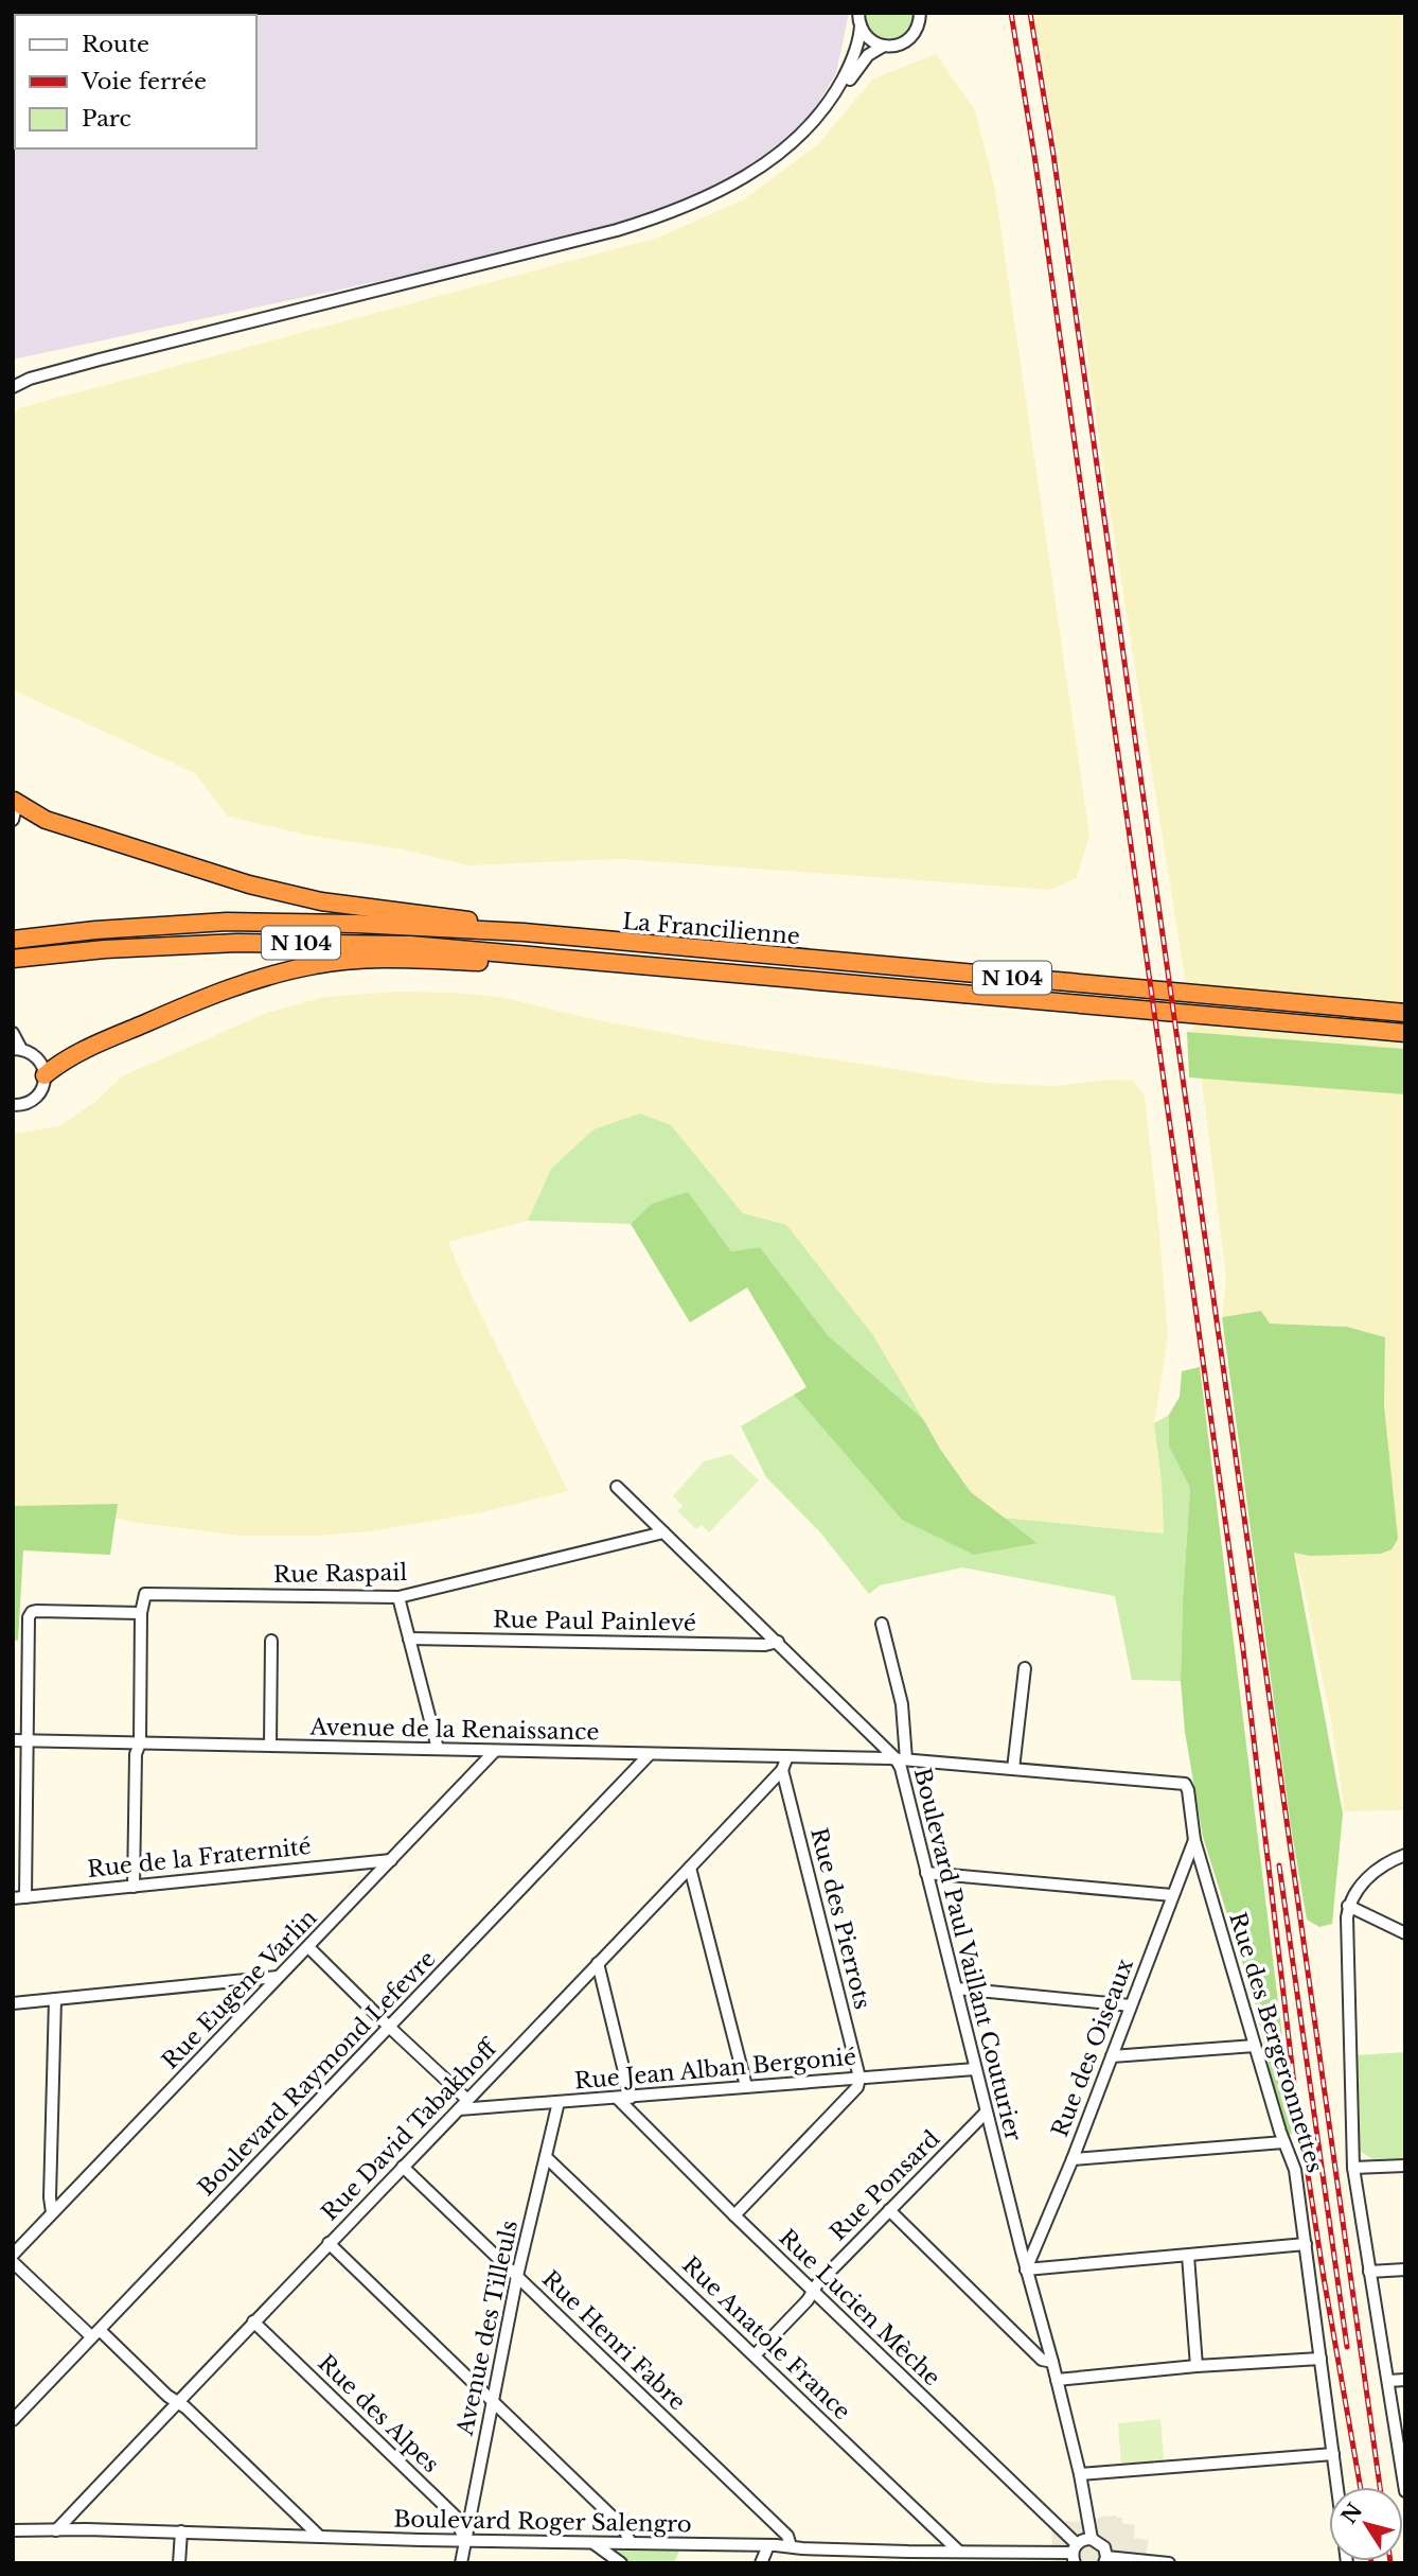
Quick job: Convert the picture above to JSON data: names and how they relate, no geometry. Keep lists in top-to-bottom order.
{
  "streets": {
    "highway": ["La Francilienne", "N 104"],
    "street": [
      "Rue Raspail",
      "Rue Paul Painlevé",
      "Avenue de la Renaissance",
      "Rue de la Fraternité",
      "Rue des Pierrots",
      "Boulevard Paul Vaillant Couturier",
      "Rue Eugène Varlin",
      "Rue des Bergeronnettes",
      "Rue des Oiseaux",
      "Rue Jean Alban Bergonié",
      "Boulevard Raymond Lefevre",
      "Rue David Tabakhoff",
      "Rue Ponsard",
      "Rue Lucien Mèche",
      "Avenue des Tilleuls",
      "Rue Anatole France",
      "Rue Henri Fabre",
      "Rue des Alpes",
      "Boulevard Roger Salengro"
    ]
  },
  "crossings": [
    ["Rue Raspail", "Boulevard Paul Vaillant Couturier"],
    ["Rue Paul Painlevé", "Boulevard Paul Vaillant Couturier"],
    ["Avenue de la Renaissance", "Boulevard Paul Vaillant Couturier"],
    ["Avenue de la Renaissance", "Rue Eugène Varlin"],
    ["Avenue de la Renaissance", "Rue des Bergeronnettes"],
    ["Avenue de la Renaissance", "Boulevard Raymond Lefevre"],
    ["Avenue de la Renaissance", "Rue David Tabakhoff"],
    ["Rue de la Fraternité", "Rue Eugène Varlin"],
    ["Rue des Pierrots", "Rue Jean Alban Bergonié"],
    ["Rue des Pierrots", "Rue David Tabakhoff"],
    ["Boulevard Paul Vaillant Couturier", "Rue des Oiseaux"],
    ["Boulevard Paul Vaillant Couturier", "Rue Jean Alban Bergonié"],
    ["Boulevard Paul Vaillant Couturier", "Rue Ponsard"],
    ["Rue des Bergeronnettes", "Rue des Oiseaux"],
    ["Rue Jean Alban Bergonié", "Rue David Tabakhoff"],
    ["Rue Jean Alban Bergonié", "Rue Lucien Mèche"],
    ["Rue Jean Alban Bergonié", "Avenue des Tilleuls"],
    ["Rue David Tabakhoff", "Rue Henri Fabre"],
    ["Rue David Tabakhoff", "Rue des Alpes"],
    ["Rue David Tabakhoff", "Boulevard Roger Salengro"],
    ["Rue Ponsard", "Rue Lucien Mèche"],
    ["Rue Ponsard", "Rue Anatole France"],
    ["Rue Lucien Mèche", "Boulevard Roger Salengro"],
    ["Avenue des Tilleuls", "Rue Anatole France"],
    ["Avenue des Tilleuls", "Rue Henri Fabre"],
    ["Avenue des Tilleuls", "Rue des Alpes"],
    ["Avenue des Tilleuls", "Boulevard Roger Salengro"],
    ["Rue Anatole France", "Boulevard Roger Salengro"],
    ["Rue Henri Fabre", "Boulevard Roger Salengro"],
    ["Rue des Alpes", "Boulevard Roger Salengro"]
  ],
  "legend": ["Route", "Voie ferrée", "Parc"],
  "north": "top left"
}
